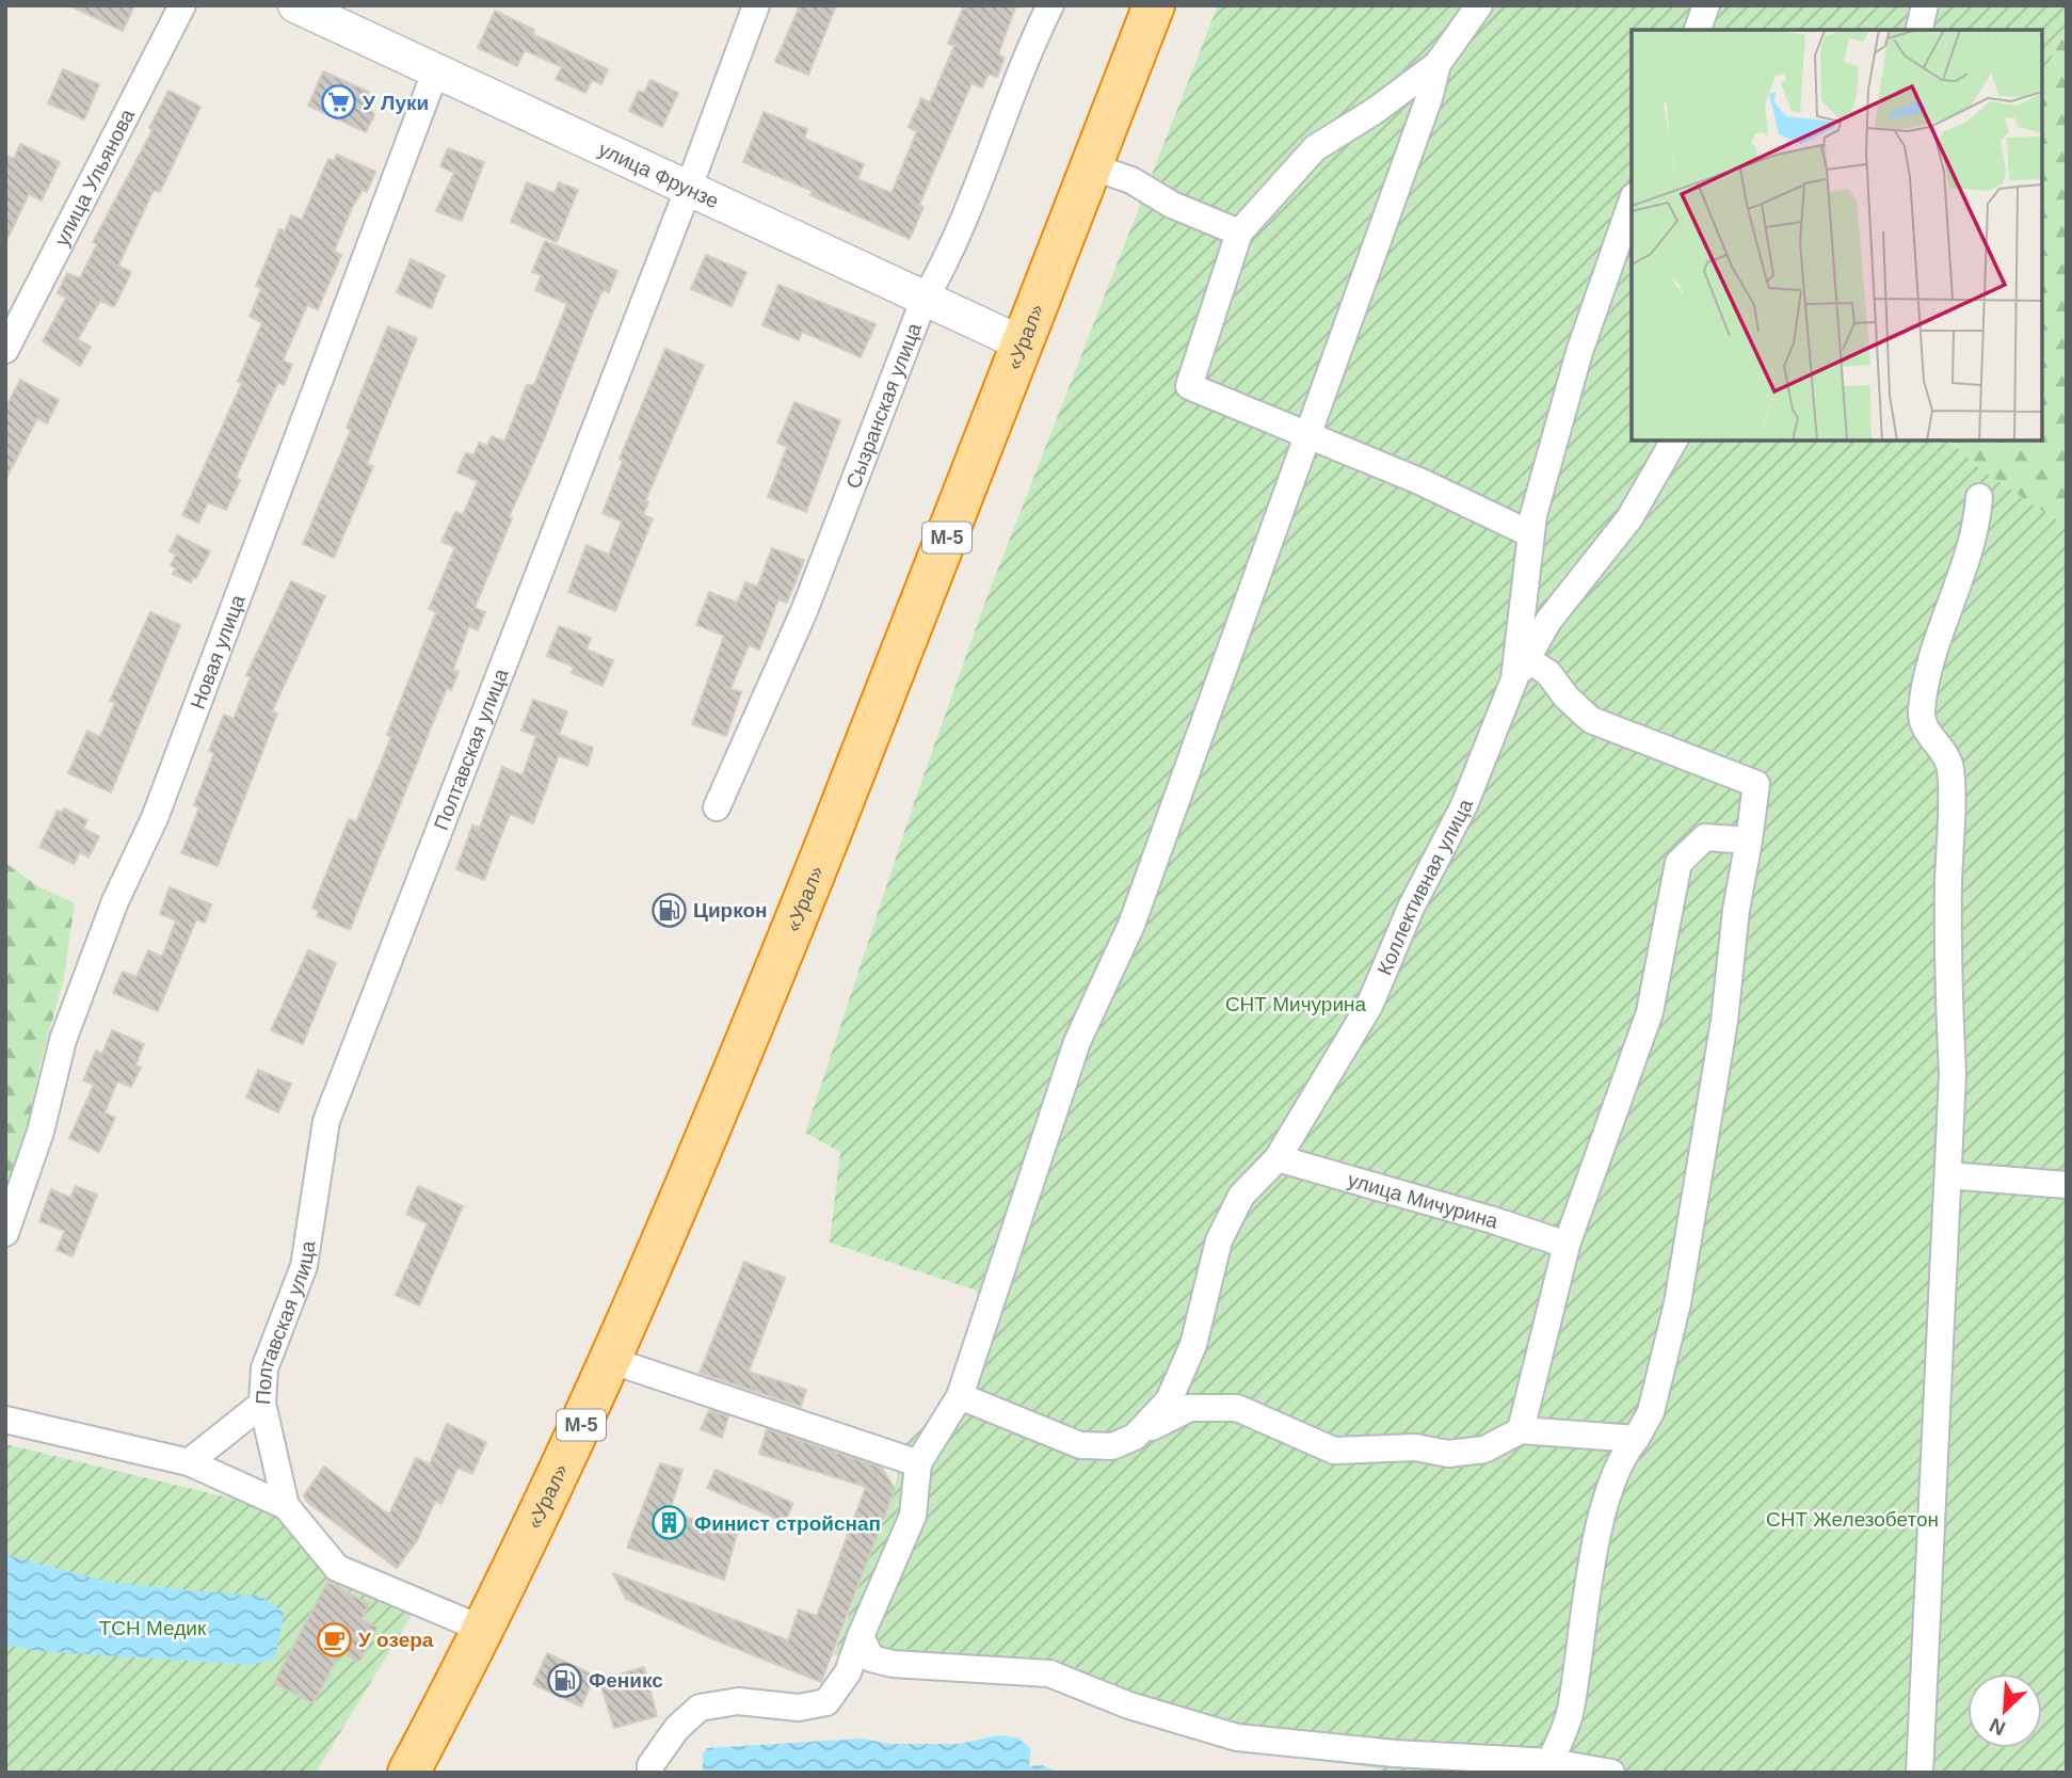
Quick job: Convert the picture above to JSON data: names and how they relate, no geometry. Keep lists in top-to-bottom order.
{
  "streets": {
    "highway": ["«Урал»", "М-5"],
    "street": [
      "улица Фрунзе",
      "улица Ульянова",
      "Сызранская улица",
      "Новая улица",
      "Полтавская улица",
      "Коллективная улица",
      "улица Мичурина"
    ]
  },
  "crossings": [
    ["улица Фрунзе", "«Урал»"],
    ["улица Фрунзе", "Сызранская улица"],
    ["улица Фрунзе", "Новая улица"],
    ["улица Фрунзе", "Полтавская улица"],
    ["Коллективная улица", "улица Мичурина"]
  ],
  "parks": ["СНТ Мичурина", "СНТ Железобетон", "ТСН Медик"],
  "places": {
    "supermarket": ["У Луки"],
    "fuel station": ["Циркон", "Феникс"],
    "building": ["Финист стройснап"],
    "cafe": ["У озера"]
  },
  "north": "bottom left"
}
